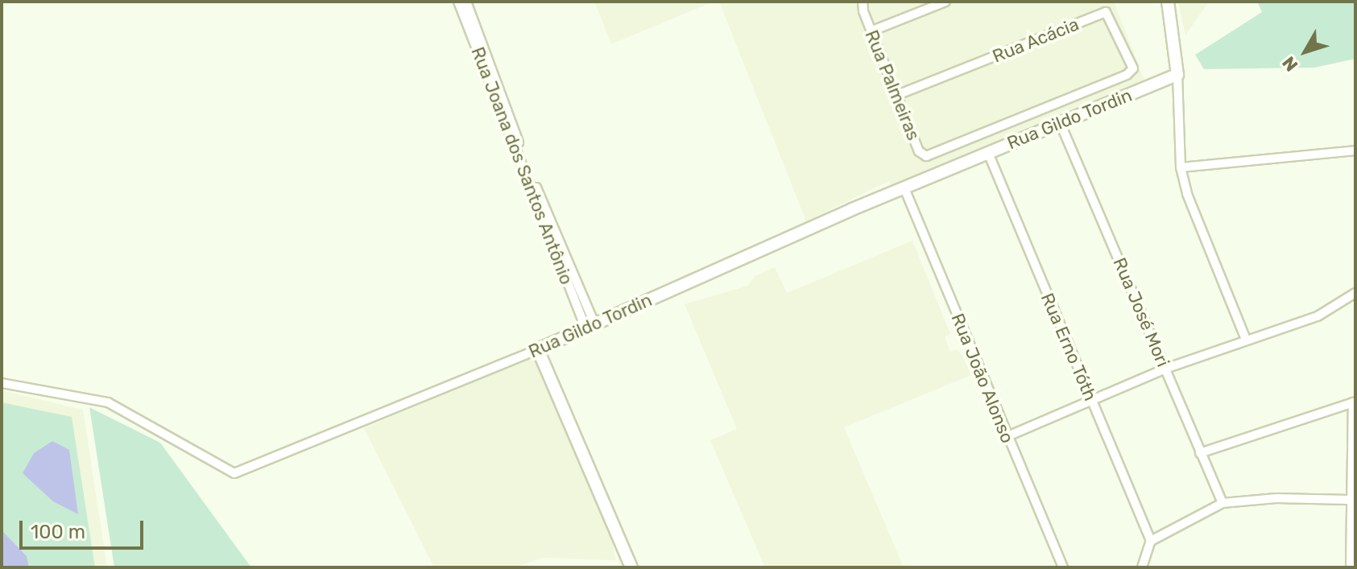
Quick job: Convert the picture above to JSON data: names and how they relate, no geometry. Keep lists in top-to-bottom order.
{
  "streets": {
    "main road": ["Rua Gildo Tordin"],
    "street": [
      "Rua Acácia",
      "Rua Palmeiras",
      "Rua Joana dos Santos Antônio",
      "Rua José Mori",
      "Rua Erno Tóth",
      "Rua João Alonso"
    ]
  },
  "crossings": [
    ["Rua Acácia", "Rua Palmeiras"],
    ["Rua Gildo Tordin", "Rua Joana dos Santos Antônio"],
    ["Rua Gildo Tordin", "Rua José Mori"],
    ["Rua Gildo Tordin", "Rua Erno Tóth"],
    ["Rua Gildo Tordin", "Rua João Alonso"]
  ],
  "scale_bar": "100 m",
  "north": "bottom left"
}
